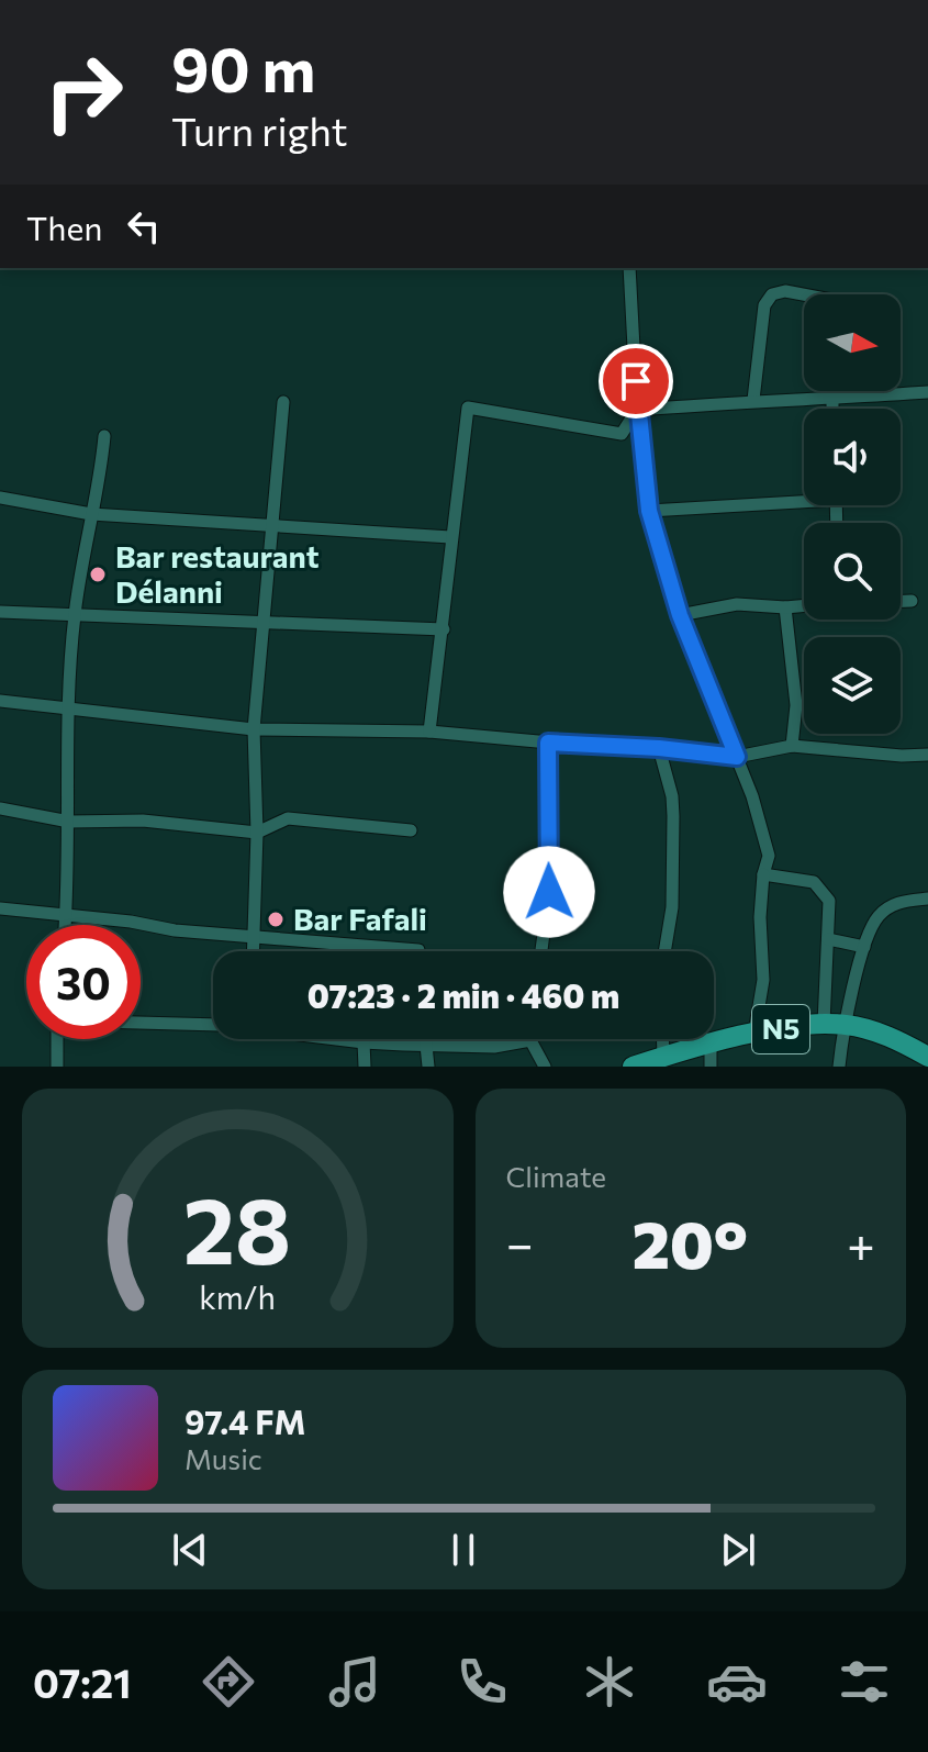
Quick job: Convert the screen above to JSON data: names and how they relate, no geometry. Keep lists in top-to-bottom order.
{
  "streets": {
    "main road": ["N5"]
  },
  "places": ["Bar restaurant Délanni", "Bar Fafali"],
  "north": "right",
  "page": {
    "turn": ["90 m", "Turn right"],
    "then": "Then",
    "limit": "30",
    "trip": "07:23 · 2 min · 460 m",
    "tile": "Climate",
    "heat": ["−", "20°", "+"],
    "song": ["97.4 FM", "Music"],
    "tabs": "07:21",
    "gauge": ["28", "km/h"]
  }
}
